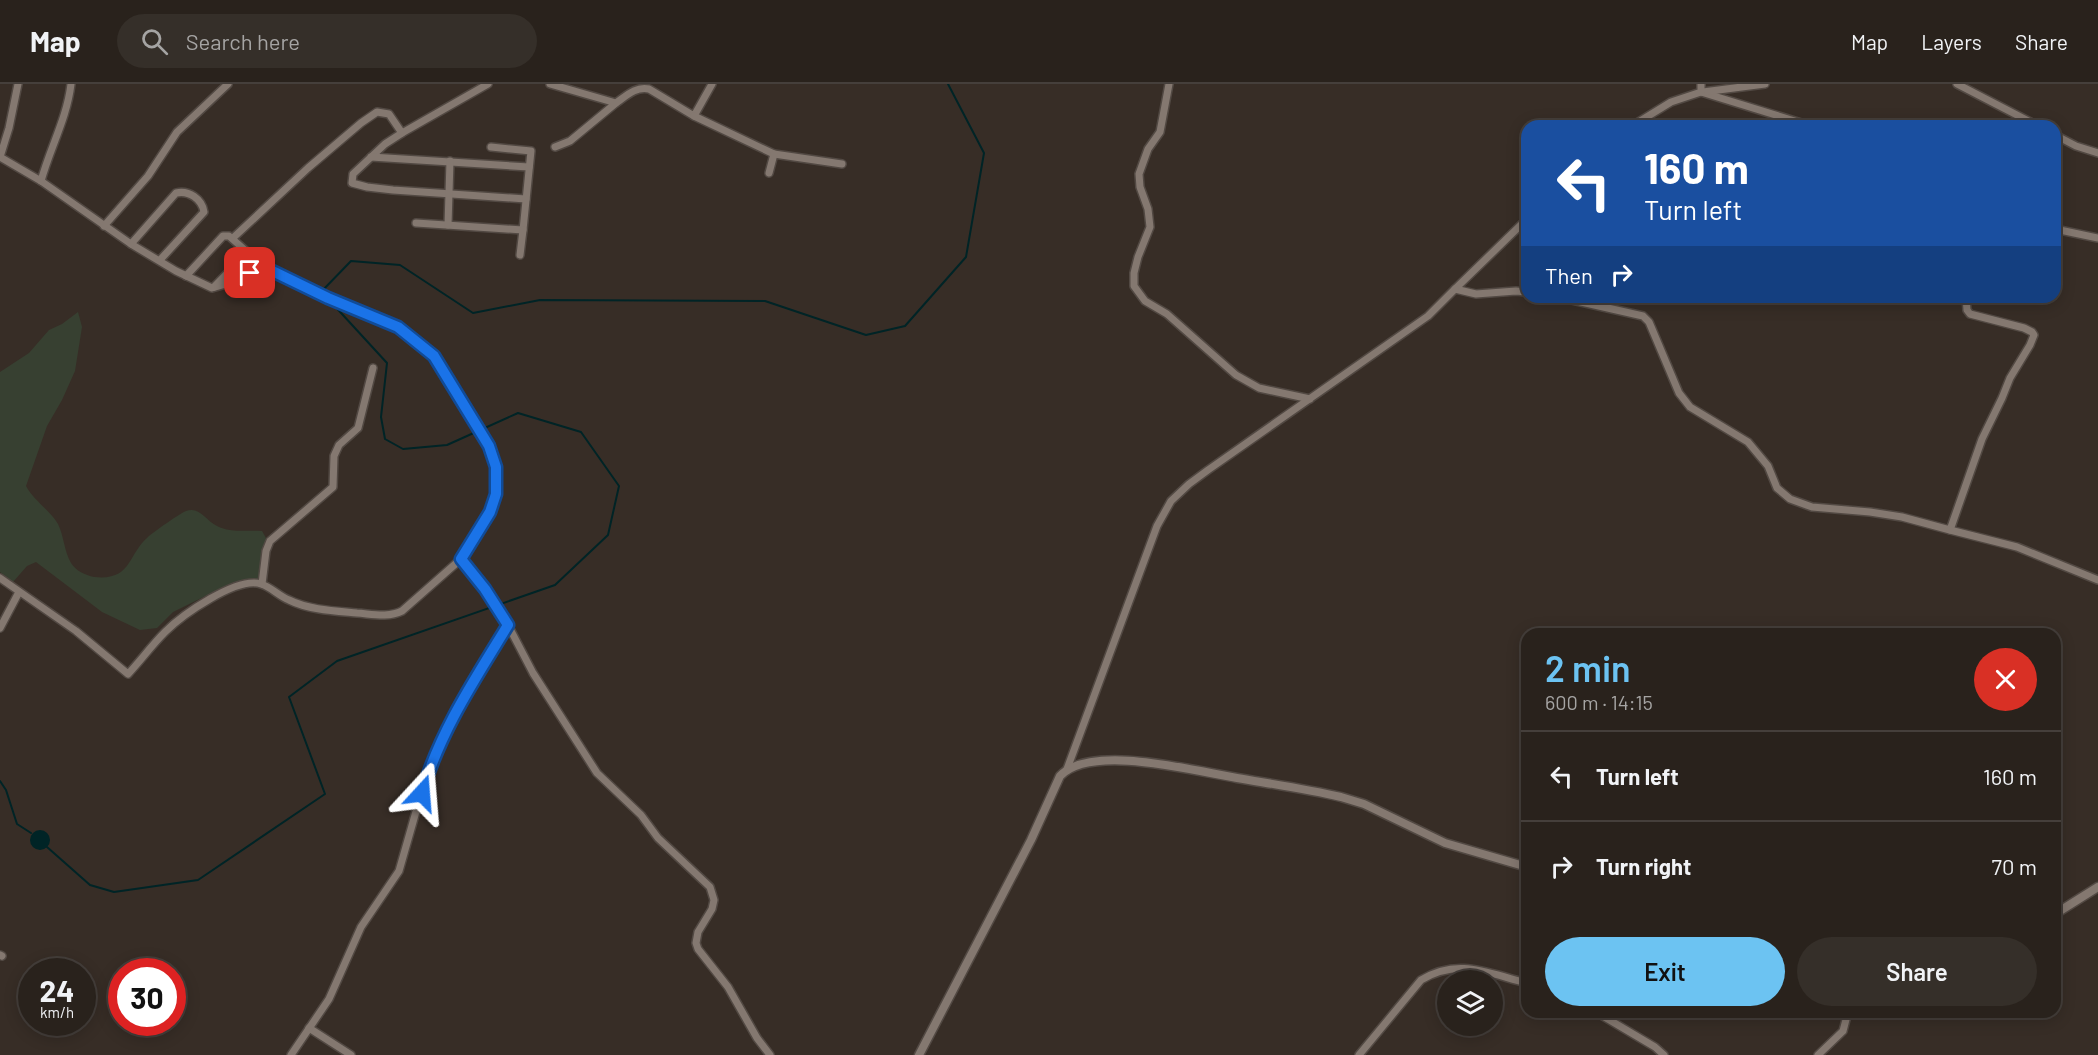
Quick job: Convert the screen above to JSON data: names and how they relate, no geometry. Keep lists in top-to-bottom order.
{
  "page": {
    "header": "Map",
    "search": "Search here",
    "nav": ["Map", "Layers", "Share"],
    "turn": ["160 m", "Turn left"],
    "then": "Then",
    "heading": ["2 min", "600 m · 14:15"],
    "list": [
      {
        "name": "Turn left",
        "value": "160 m"
      },
      {
        "name": "Turn right",
        "value": "70 m"
      }
    ],
    "buttons": ["Exit", "Share"],
    "speed": "24 km/h",
    "limit": "30"
  }
}
